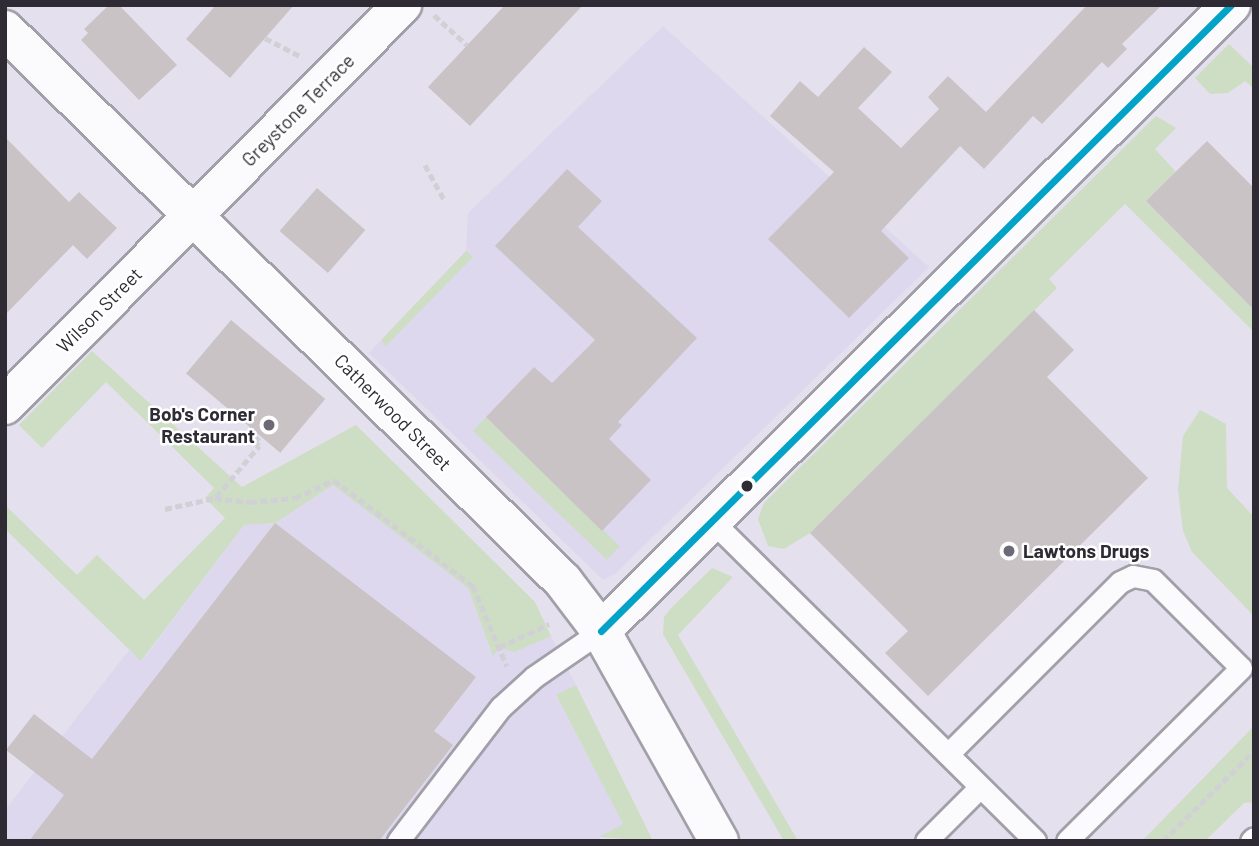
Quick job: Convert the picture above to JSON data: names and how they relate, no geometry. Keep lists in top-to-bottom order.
{
  "streets": {
    "street": ["Greystone Terrace", "Wilson Street", "Catherwood Street"]
  },
  "crossings": [
    ["Greystone Terrace", "Wilson Street"],
    ["Greystone Terrace", "Catherwood Street"],
    ["Wilson Street", "Catherwood Street"]
  ],
  "places": ["Bob's Corner Restaurant", "Lawtons Drugs"]
}
